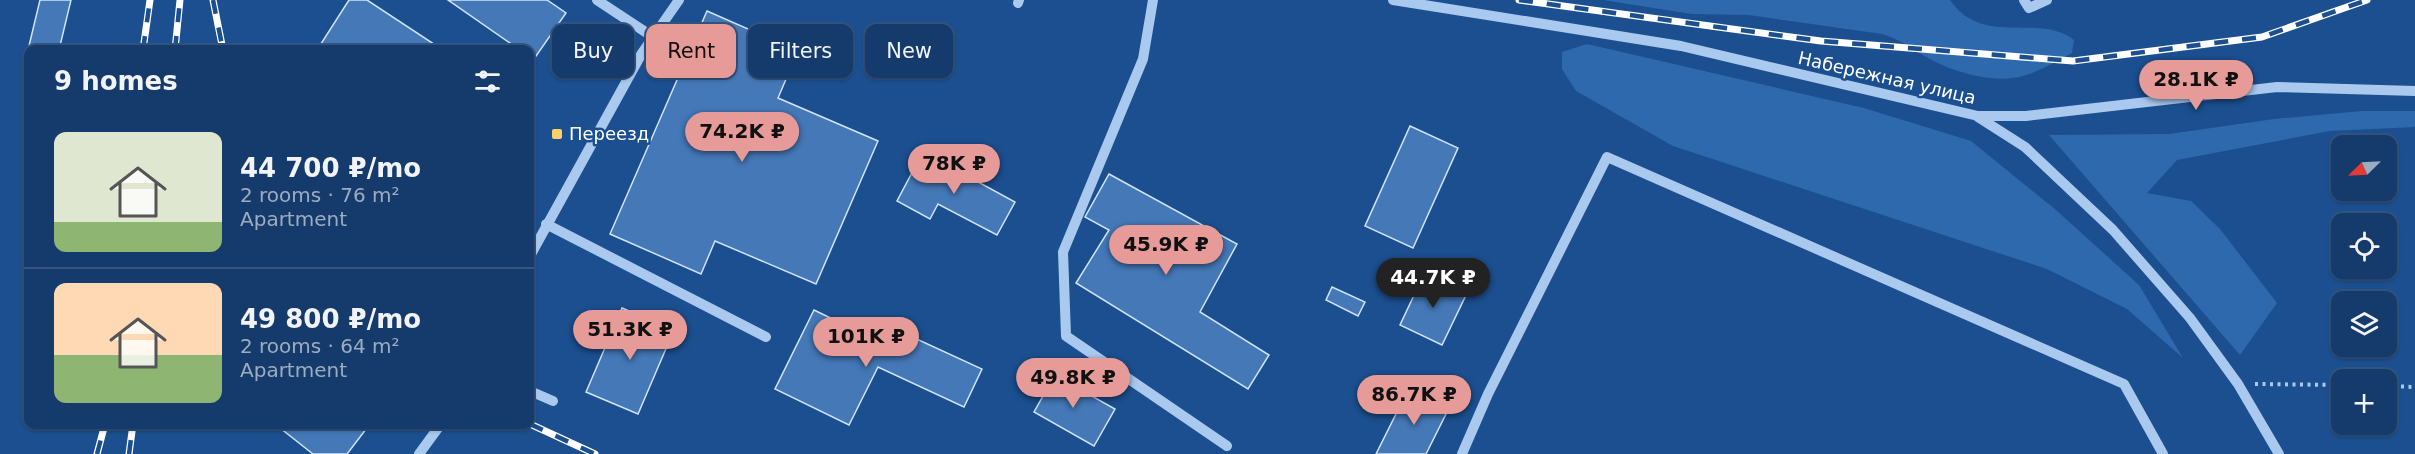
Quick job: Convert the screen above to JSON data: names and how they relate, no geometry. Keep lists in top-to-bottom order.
{
  "streets": {
    "street": ["Набережная улица"]
  },
  "places": {
    "transit": ["Переезд"]
  },
  "north": "bottom left",
  "page": {
    "chip": [
      "Buy",
      "Rent",
      "Filters",
      "New"
    ],
    "heading": "9 homes",
    "price": [
      "28.1K ₽",
      "74.2K ₽",
      "78K ₽",
      "45.9K ₽",
      "44.7K ₽",
      "51.3K ₽",
      "101K ₽",
      "49.8K ₽",
      "86.7K ₽"
    ],
    "list": [
      {
        "name": "44 700 ₽/mo",
        "note": "2 rooms · 76 m² · Apartment"
      },
      {
        "name": "49 800 ₽/mo",
        "note": "2 rooms · 64 m² · Apartment"
      }
    ],
    "map_buttons": "+"
  }
}
